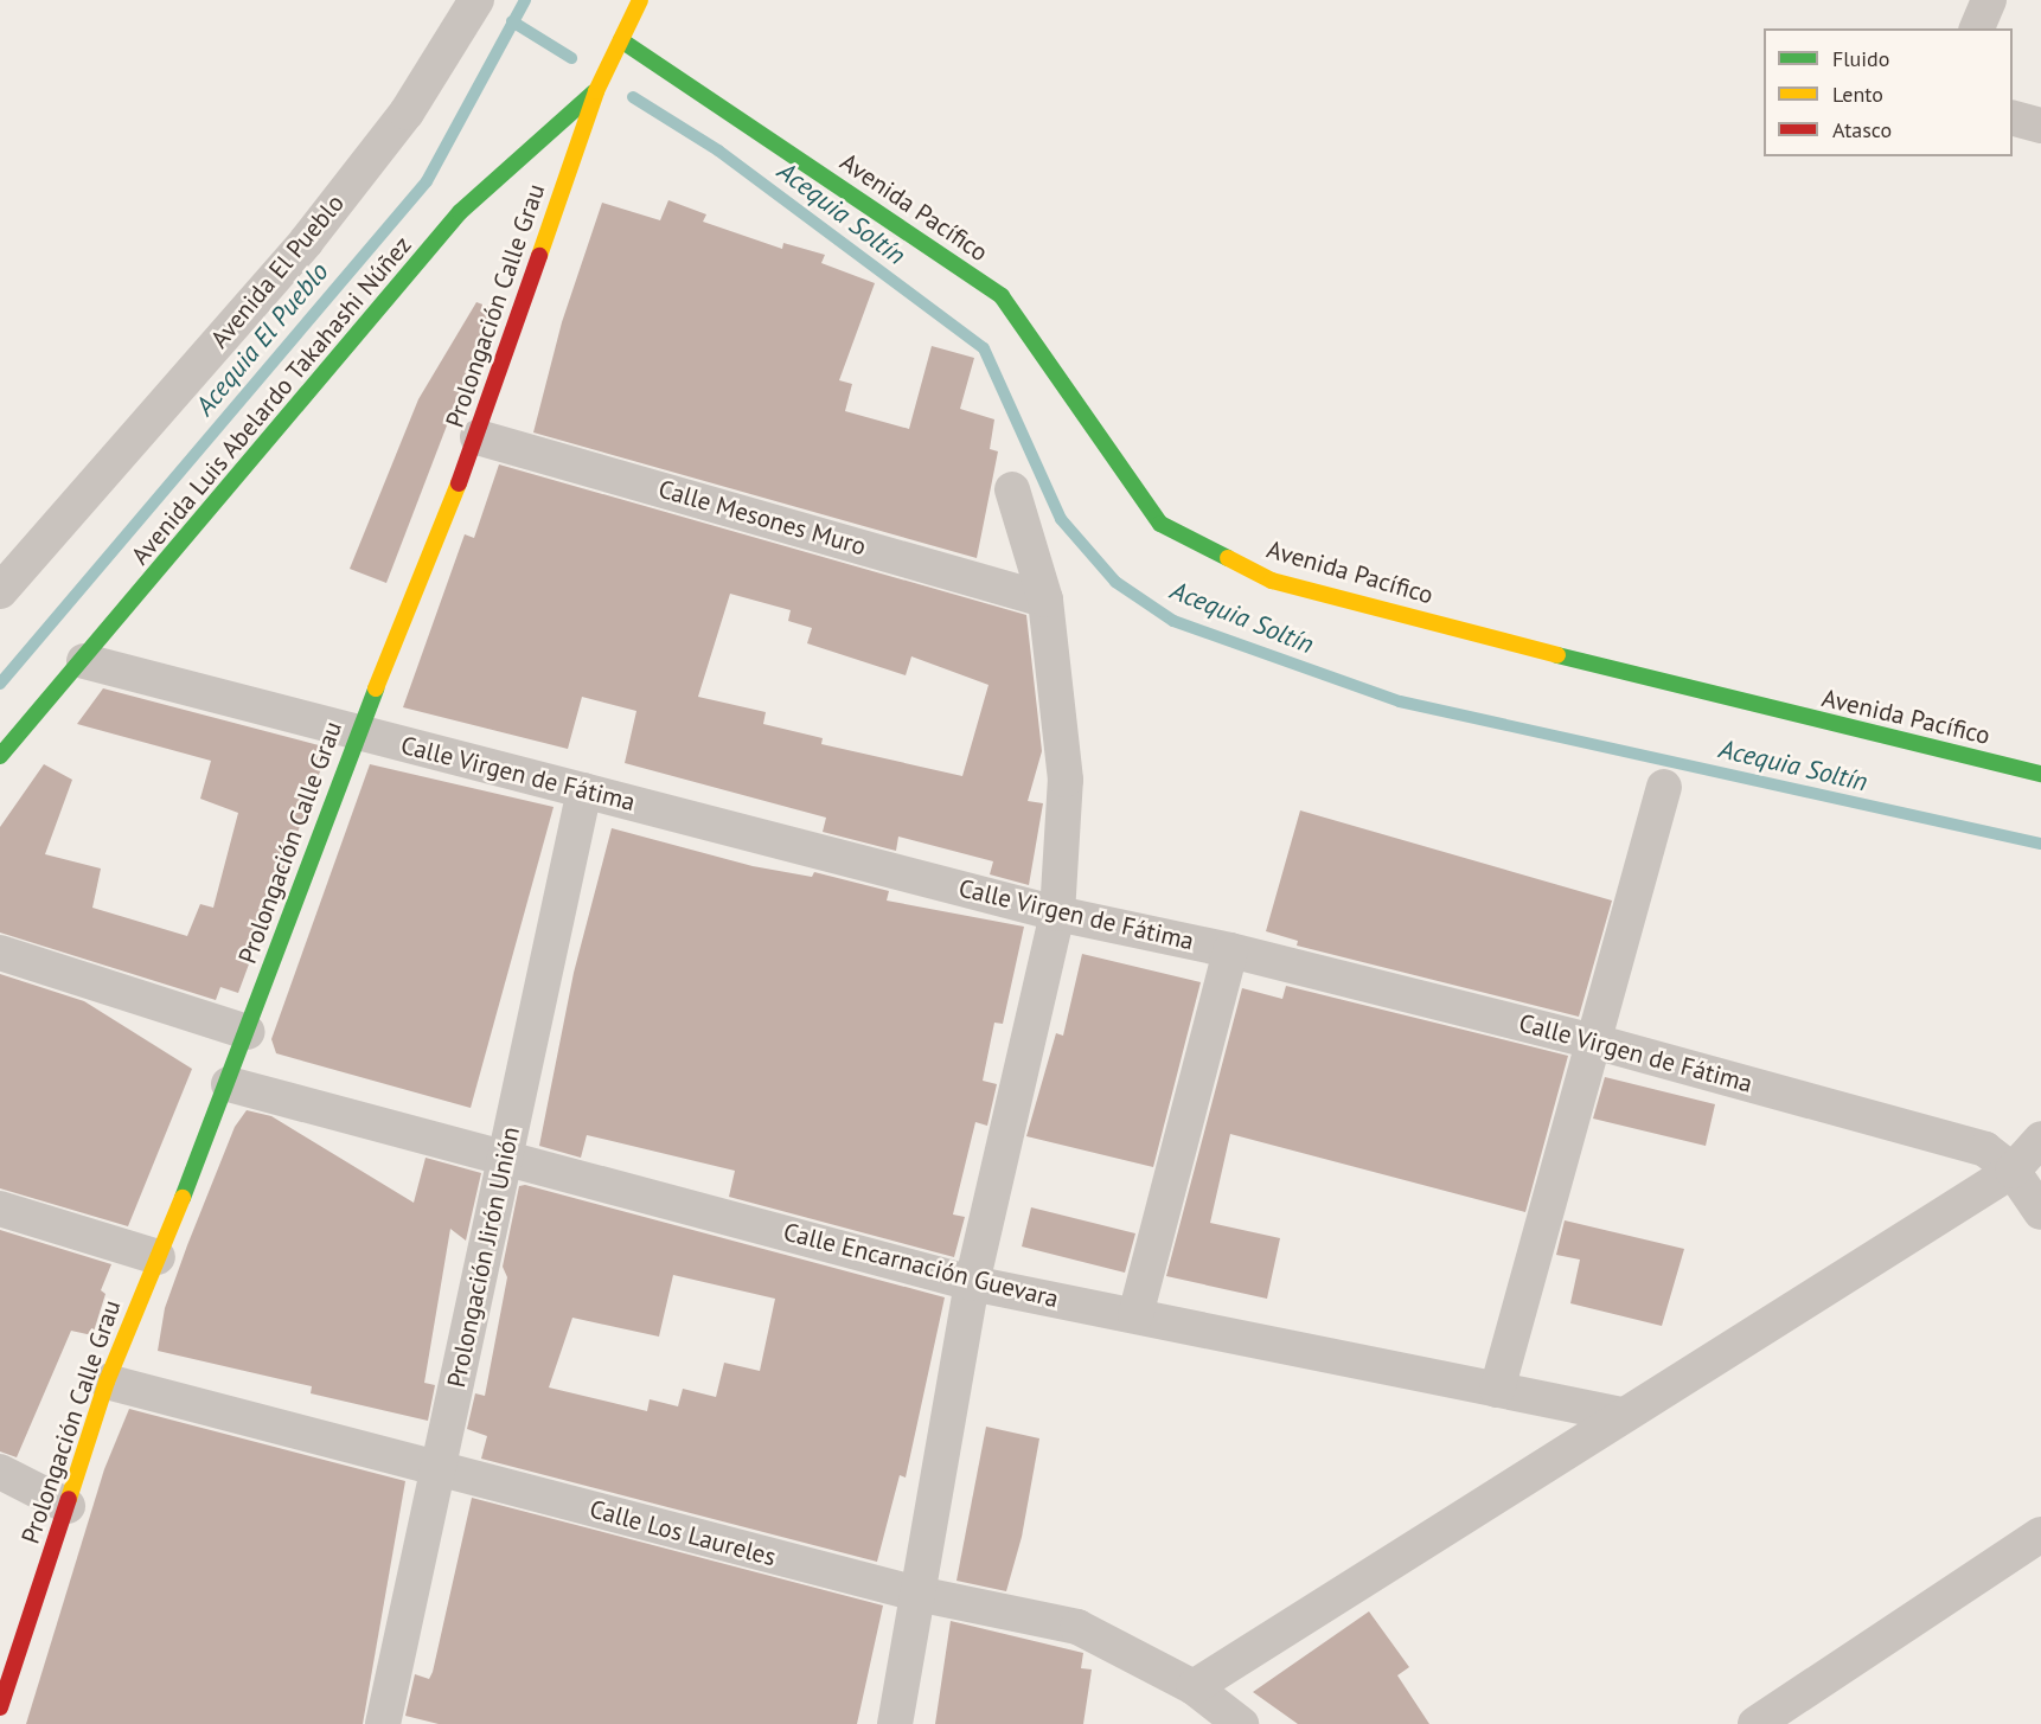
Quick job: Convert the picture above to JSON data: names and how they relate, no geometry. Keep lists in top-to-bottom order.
{
  "streets": {
    "main road": ["Avenida Pacífico", "Prolongación Calle Grau", "Avenida Luis Abelardo Takahashi Núñez"],
    "street": [
      "Avenida El Pueblo",
      "Calle Mesones Muro",
      "Calle Virgen de Fátima",
      "Prolongación Jirón Unión",
      "Calle Encarnación Guevara",
      "Calle Los Laureles"
    ]
  },
  "crossings": [
    ["Avenida Pacífico", "Prolongación Calle Grau"],
    ["Prolongación Calle Grau", "Avenida Luis Abelardo Takahashi Núñez"],
    ["Prolongación Calle Grau", "Calle Mesones Muro"],
    ["Prolongación Calle Grau", "Calle Virgen de Fátima"],
    ["Prolongación Calle Grau", "Calle Encarnación Guevara"],
    ["Prolongación Calle Grau", "Calle Los Laureles"],
    ["Avenida Luis Abelardo Takahashi Núñez", "Calle Virgen de Fátima"],
    ["Calle Virgen de Fátima", "Prolongación Jirón Unión"],
    ["Prolongación Jirón Unión", "Calle Encarnación Guevara"],
    ["Prolongación Jirón Unión", "Calle Los Laureles"]
  ],
  "water": ["Acequia Soltín", "Acequia El Pueblo"],
  "legend": ["Fluido", "Lento", "Atasco"]
}
